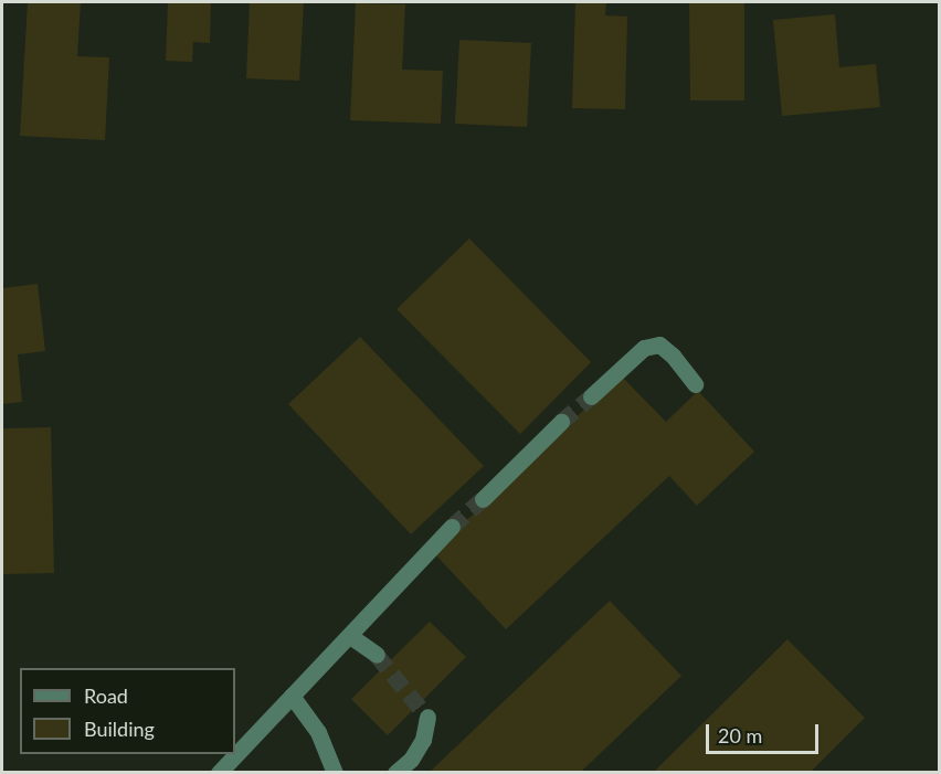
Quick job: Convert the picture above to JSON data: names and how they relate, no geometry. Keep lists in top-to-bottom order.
{
  "legend": ["Road", "Building"],
  "scale_bar": "20 m"
}
